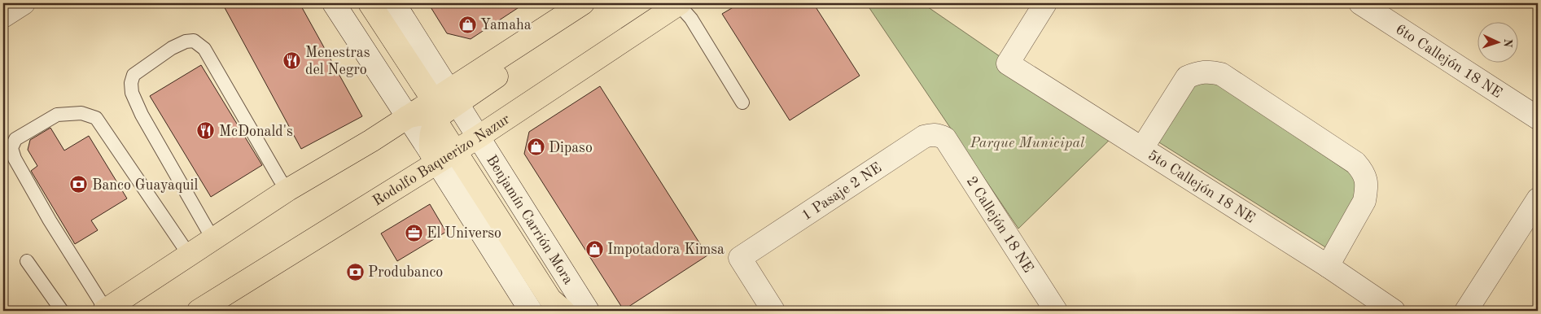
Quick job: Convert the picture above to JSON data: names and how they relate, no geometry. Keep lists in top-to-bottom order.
{
  "streets": {
    "main road": ["Rodolfo Baquerizo Nazur"],
    "street": [
      "6to Callejón 18 NE",
      "5to Callejón 18 NE",
      "1 Pasaje 2 NE",
      "Benjamín Carrión Mora",
      "2 Callejón 18 NE"
    ]
  },
  "crossings": [
    ["Rodolfo Baquerizo Nazur", "Benjamín Carrión Mora"],
    ["1 Pasaje 2 NE", "2 Callejón 18 NE"]
  ],
  "parks": ["Parque Municipal"],
  "places": {
    "shop": ["Yamaha", "Dipaso", "Impotadora Kimsa"],
    "restaurant": ["Menestras del Negro", "McDonald's"],
    "bank": ["Banco Guayaquil", "Produbanco"],
    "office": ["El Universo"]
  },
  "north": "right"
}
